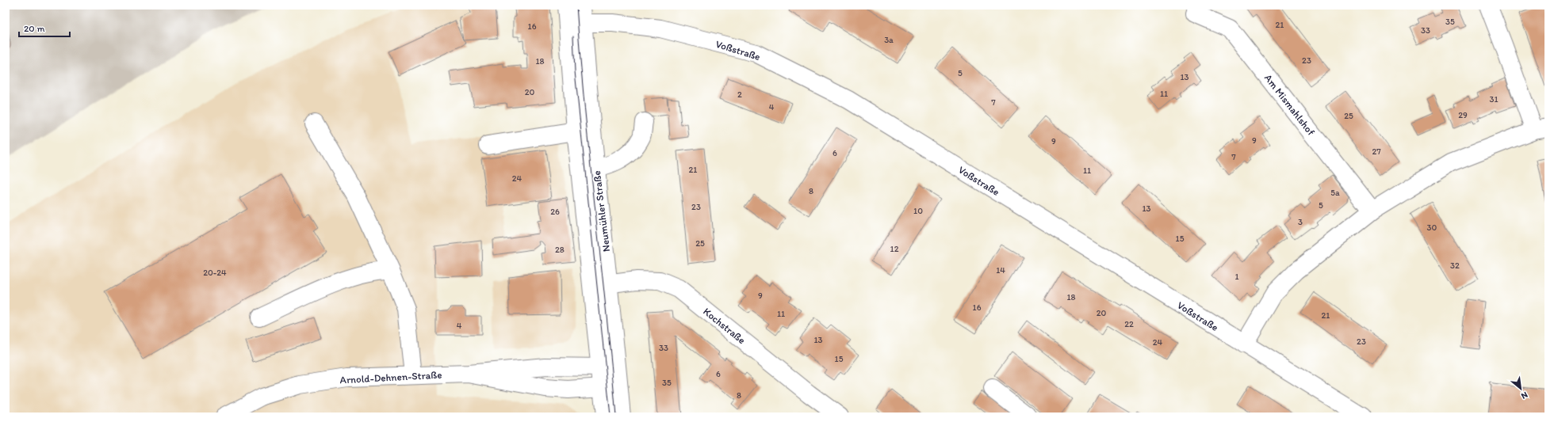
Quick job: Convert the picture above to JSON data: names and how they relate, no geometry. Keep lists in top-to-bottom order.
{
  "streets": {
    "street": [
      "Voßstraße",
      "Am Mismahlshof",
      "Neumühler Straße",
      "Kochstraße",
      "Arnold-Dehnen-Straße"
    ]
  },
  "crossings": [
    ["Voßstraße", "Neumühler Straße"],
    ["Neumühler Straße", "Kochstraße"],
    ["Neumühler Straße", "Arnold-Dehnen-Straße"]
  ],
  "house_numbers": [
    "35",
    "21",
    "16",
    "33",
    "3a",
    "23",
    "18",
    "5",
    "13",
    "20",
    "11",
    "2",
    "31",
    "7",
    "4",
    "29",
    "25",
    "9",
    "9",
    "27",
    "6",
    "7",
    "21",
    "11",
    "24",
    "8",
    "5a",
    "5",
    "23",
    "13",
    "10",
    "26",
    "3",
    "30",
    "15",
    "25",
    "12",
    "28",
    "32",
    "14",
    "20-24",
    "1",
    "9",
    "18",
    "16",
    "20",
    "11",
    "21",
    "22",
    "4",
    "13",
    "23",
    "24",
    "33",
    "15",
    "6",
    "35",
    "8"
  ],
  "scale_bar": "20 m",
  "north": "bottom right"
}
